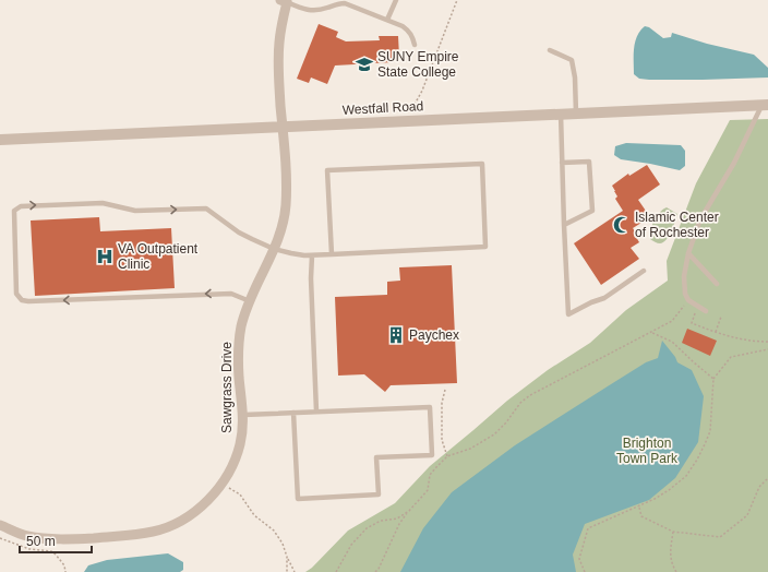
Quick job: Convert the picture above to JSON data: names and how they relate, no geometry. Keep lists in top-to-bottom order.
{
  "streets": {
    "street": ["Westfall Road", "Sawgrass Drive"]
  },
  "crossings": [
    ["Westfall Road", "Sawgrass Drive"]
  ],
  "parks": ["Brighton Town Park"],
  "places": {
    "school or university": ["SUNY Empire State College"],
    "mosque": ["Islamic Center of Rochester"],
    "hospital": ["VA Outpatient Clinic"],
    "building": ["Paychex"]
  },
  "scale_bar": "50 m"
}
